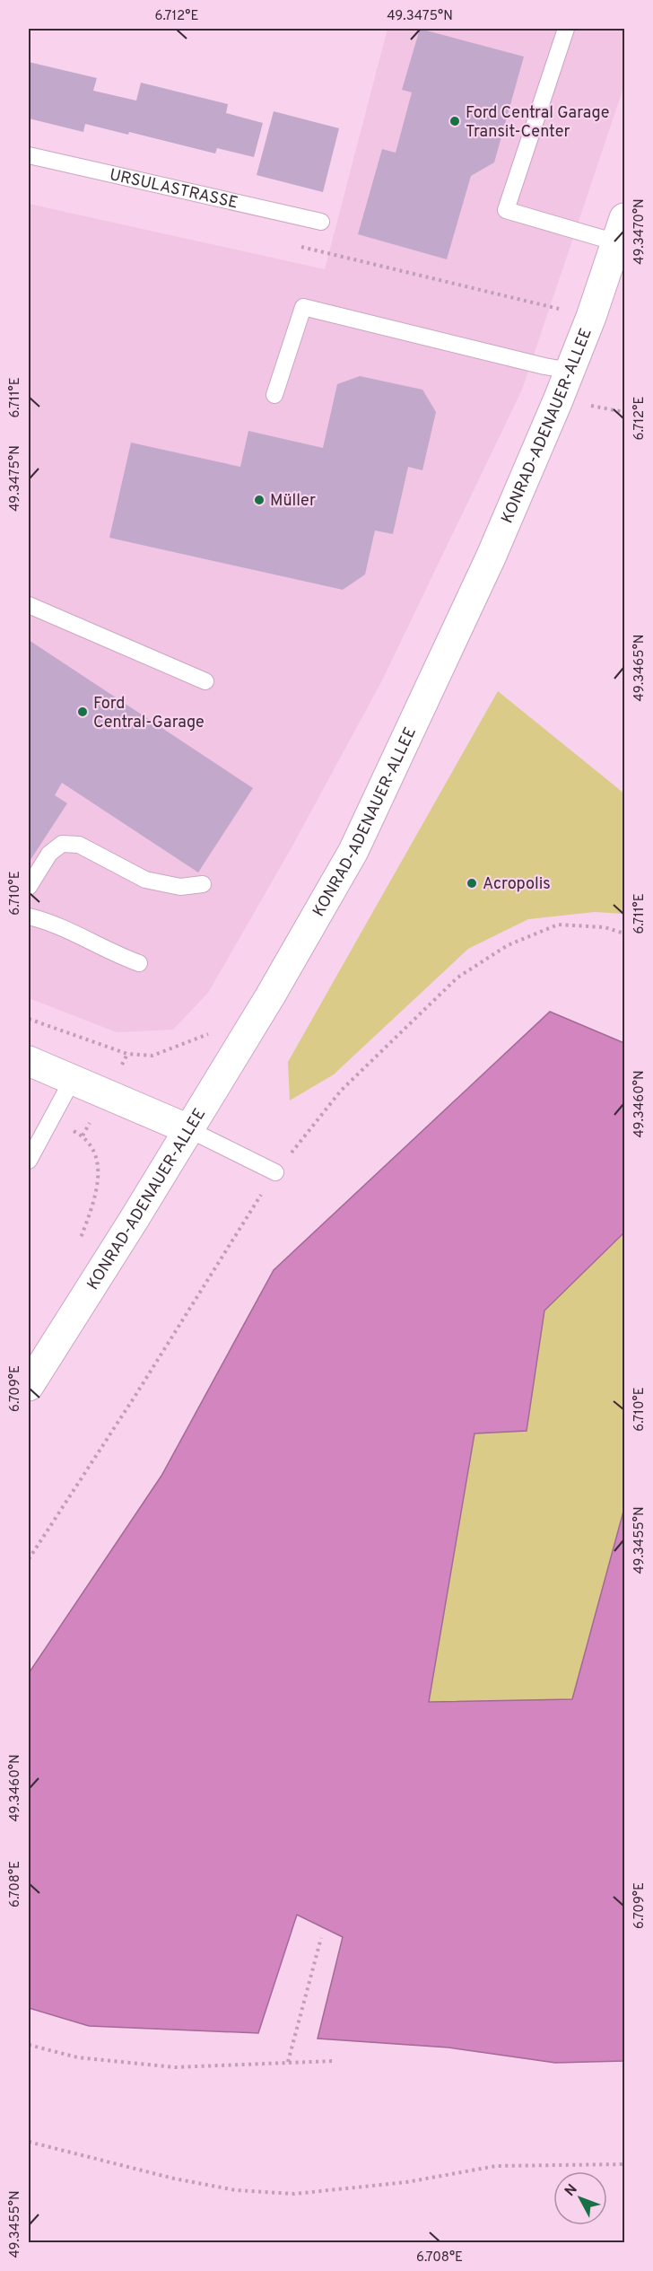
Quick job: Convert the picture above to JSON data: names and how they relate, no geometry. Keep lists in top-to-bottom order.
{
  "streets": {
    "street": ["KONRAD-ADENAUER-ALLEE"],
    "lane": ["URSULASTRASSE"]
  },
  "places": [
    "Ford Central Garage Transit-Center",
    "Müller",
    "Ford Central-Garage",
    "Acropolis"
  ],
  "north": "top left",
  "coordinates": [
    "6.712°E",
    "49.3475°N",
    "49.3470°N",
    "6.711°E",
    "49.3465°N",
    "6.710°E",
    "49.3460°N",
    "6.709°E",
    "49.3455°N",
    "6.708°E"
  ]
}
